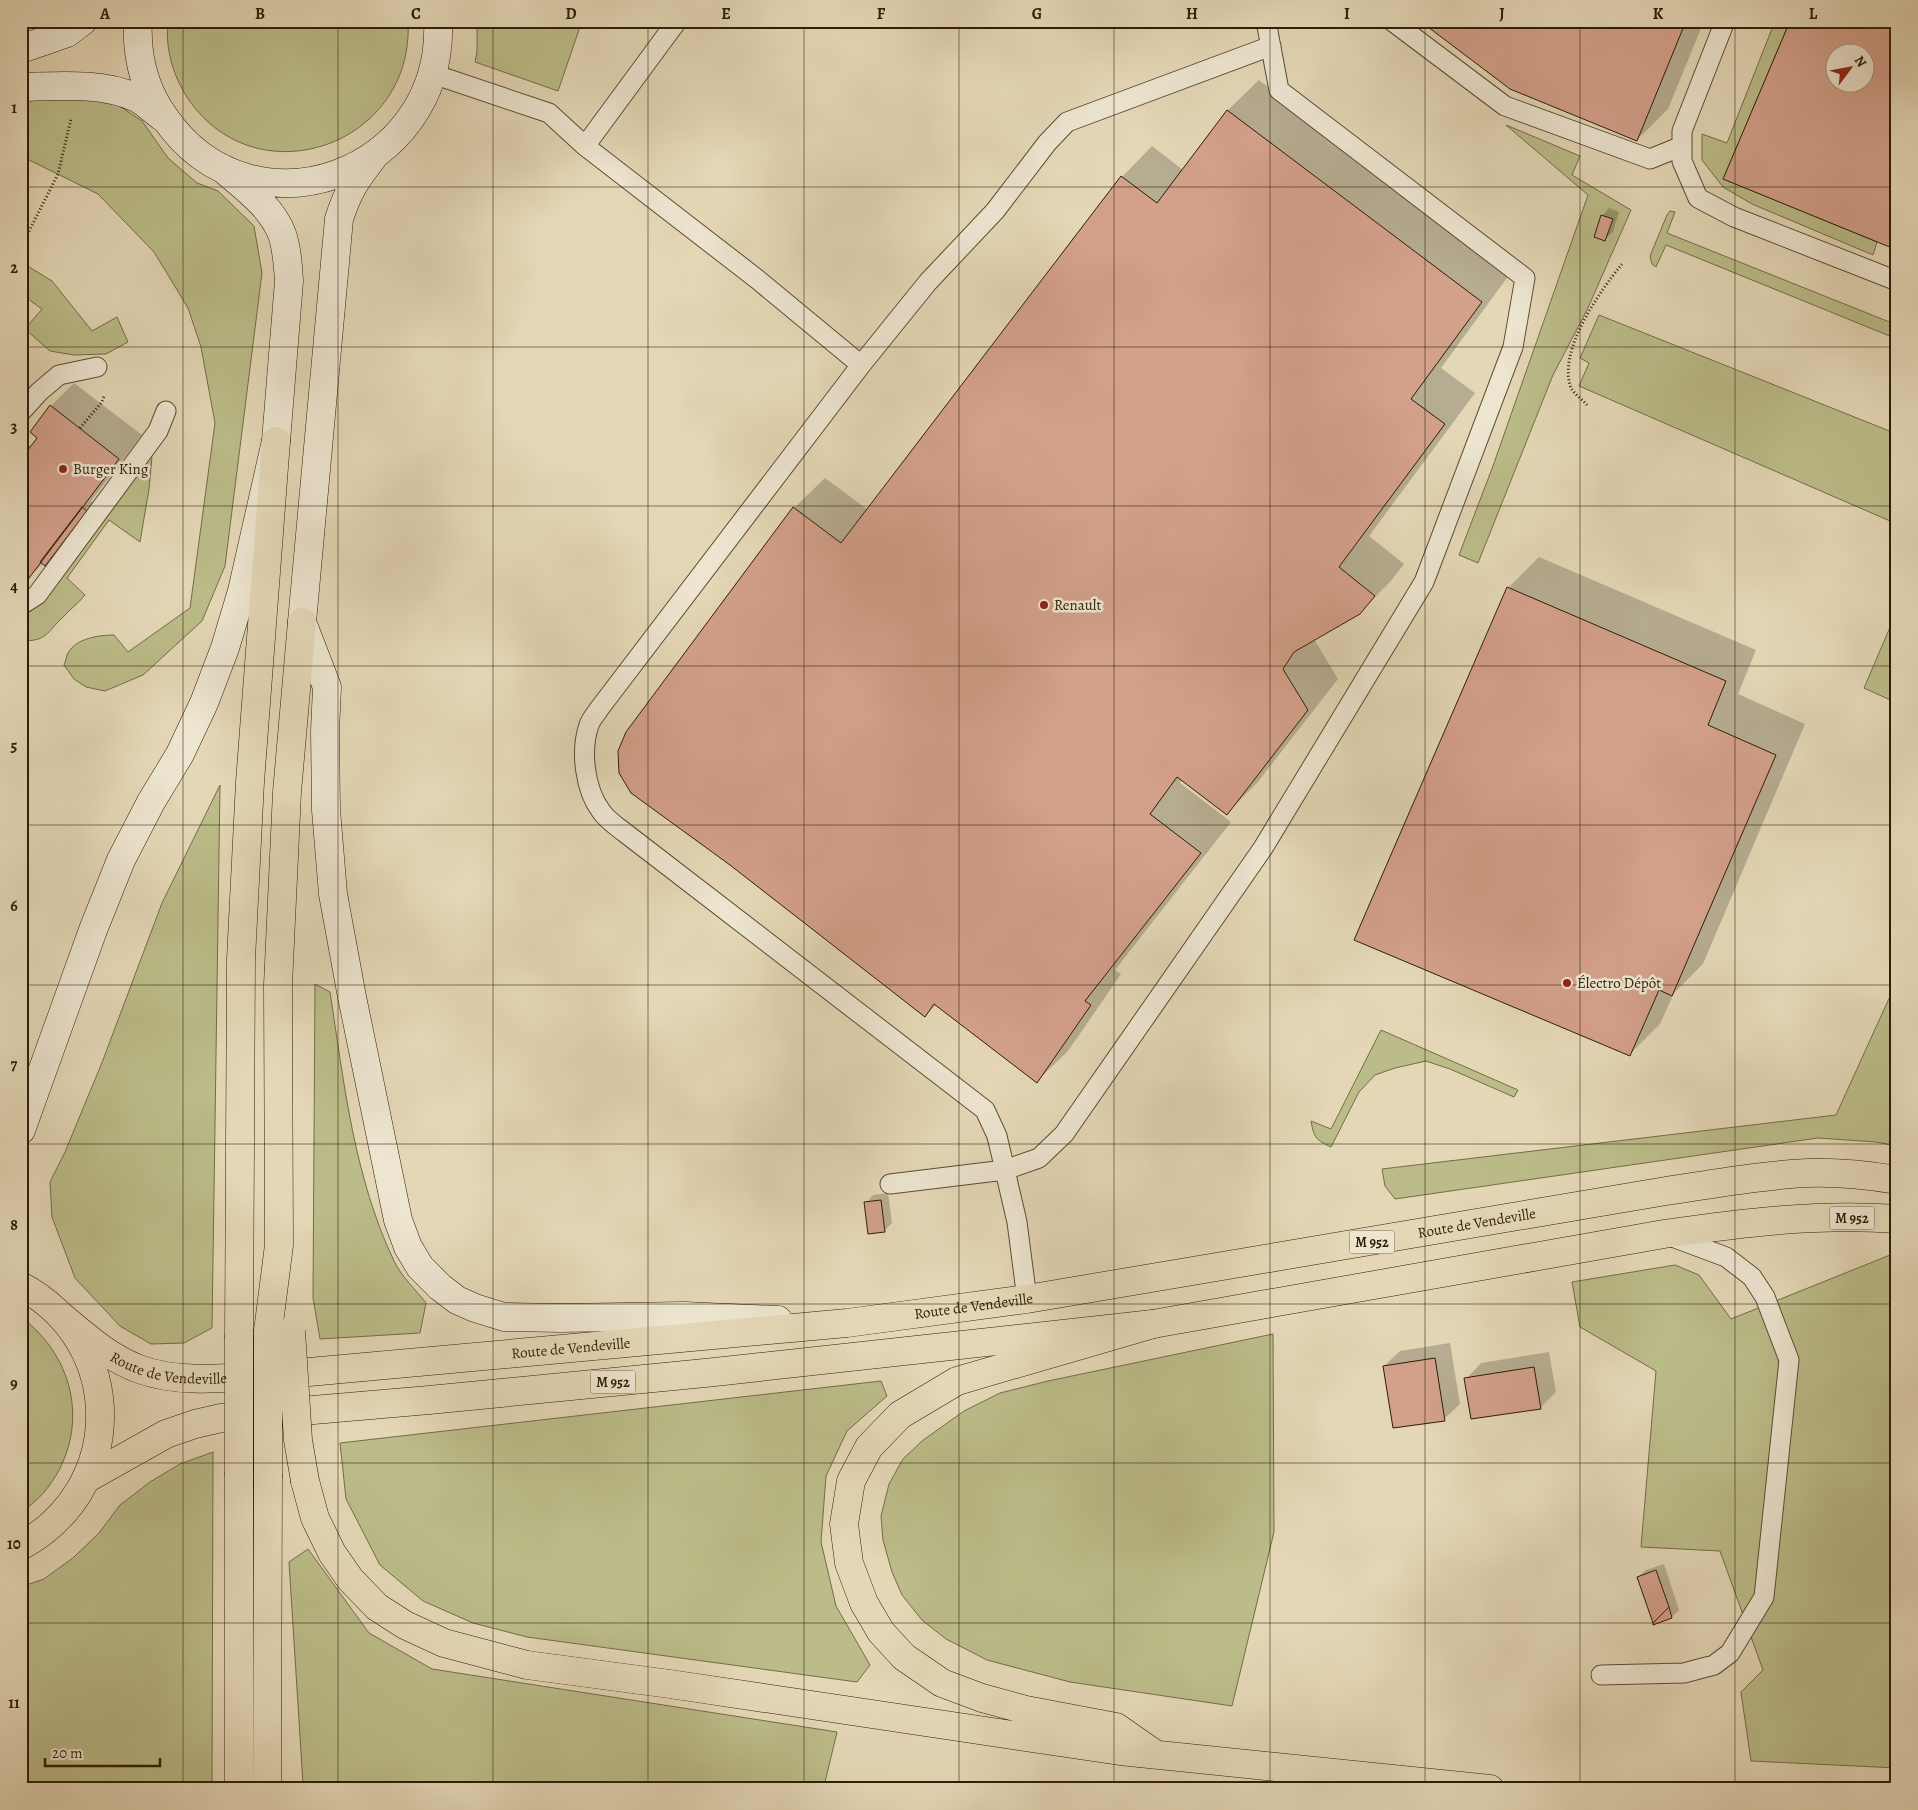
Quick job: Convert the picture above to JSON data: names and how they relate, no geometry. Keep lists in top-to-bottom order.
{
  "streets": {
    "main road": ["M 952", "Route de Vendeville"]
  },
  "places": ["Burger King", "Renault", "Électro Dépôt"],
  "scale_bar": "20 m",
  "north": "top right",
  "grid": {
    "columns": [
      "A",
      "B",
      "C",
      "D",
      "E",
      "F",
      "G",
      "H",
      "I",
      "J",
      "K",
      "L"
    ],
    "rows": [
      "1",
      "2",
      "3",
      "4",
      "5",
      "6",
      "7",
      "8",
      "9",
      "10",
      "11"
    ]
  }
}
